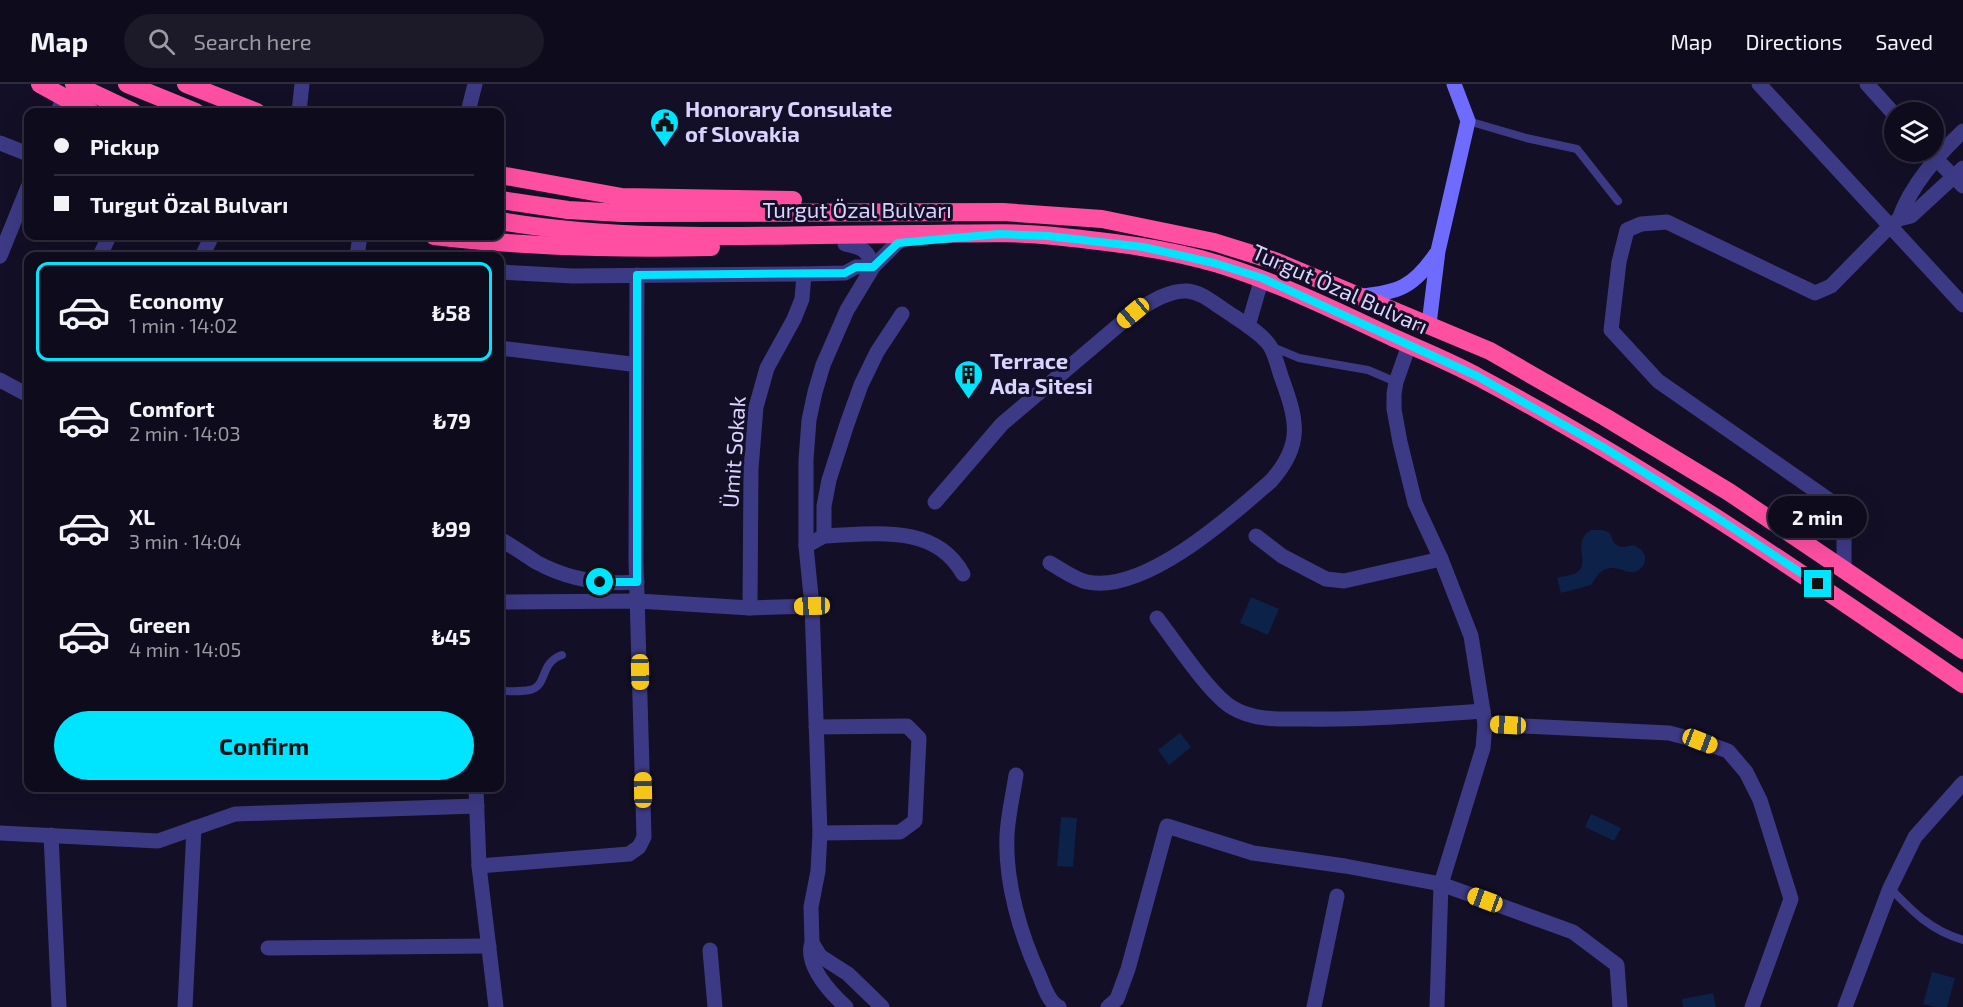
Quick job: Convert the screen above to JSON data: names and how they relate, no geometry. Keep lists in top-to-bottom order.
{
  "streets": {
    "highway": ["Turgut Özal Bulvarı"],
    "street": ["Ümit Sokak"]
  },
  "places": {
    "public building": ["Honorary Consulate of Slovakia"],
    "building": ["Terrace Ada Sitesi"]
  },
  "page": {
    "header": "Map",
    "search": "Search here",
    "nav": ["Map", "Directions", "Saved"],
    "banner": ["Pickup", "Turgut Özal Bulvarı"],
    "list": [
      {
        "name": "Economy",
        "note": "1 min · 14:02",
        "value": "₺58"
      },
      {
        "name": "Comfort",
        "note": "2 min · 14:03",
        "value": "₺79"
      },
      {
        "name": "XL",
        "note": "3 min · 14:04",
        "value": "₺99"
      },
      {
        "name": "Green",
        "note": "4 min · 14:05",
        "value": "₺45"
      }
    ],
    "bubble": "2 min",
    "buttons": "Confirm"
  }
}
